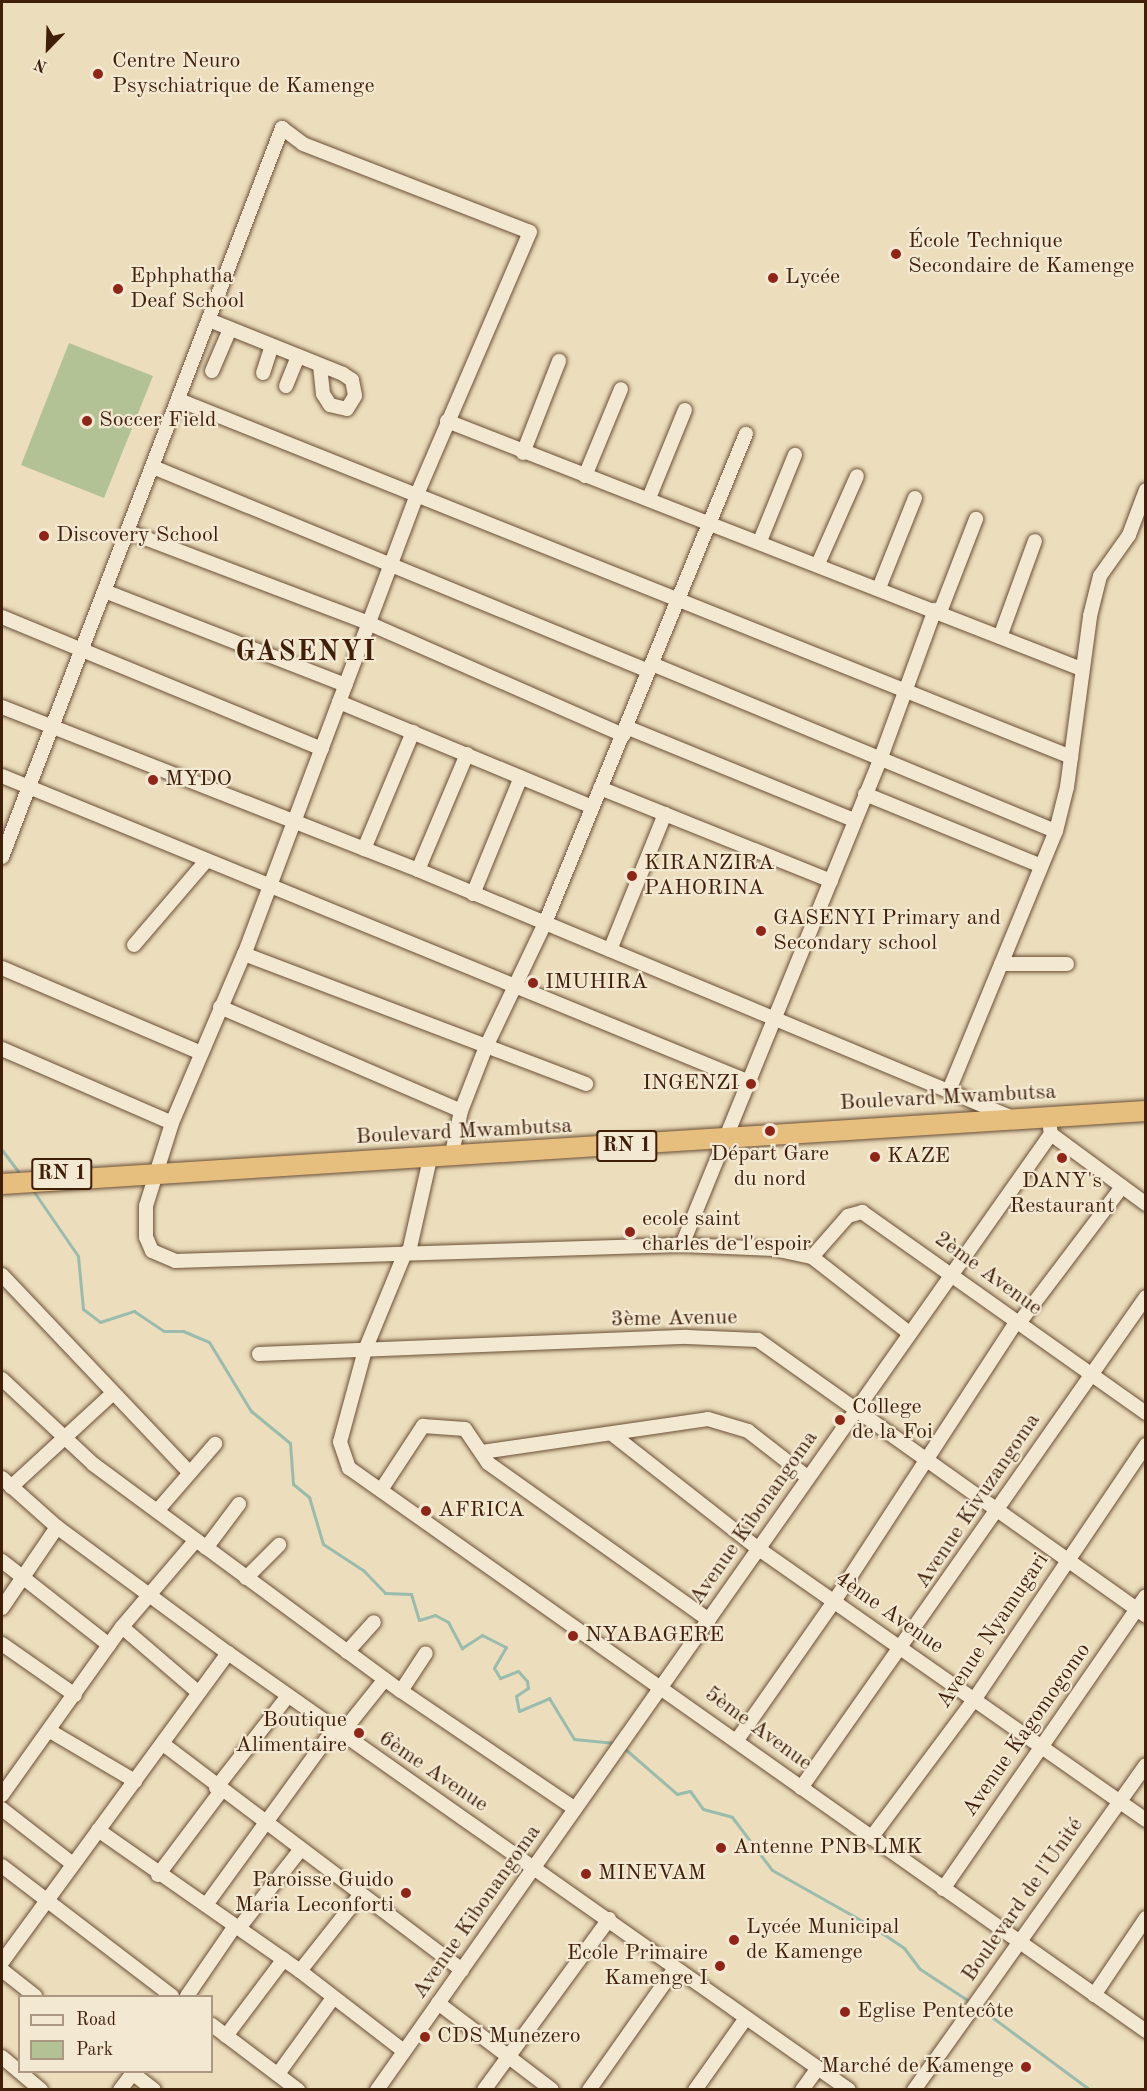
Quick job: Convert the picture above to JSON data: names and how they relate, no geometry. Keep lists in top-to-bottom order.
{
  "streets": {
    "highway": ["Boulevard Mwambutsa", "RN 1"],
    "street": [
      "2ème Avenue",
      "3ème Avenue",
      "Avenue Kivuzangoma",
      "Avenue Kibonangoma",
      "4ème Avenue",
      "Avenue Nyamugari",
      "5ème Avenue",
      "Avenue Kagomogomo",
      "6ème Avenue",
      "Boulevard de l'Unité"
    ]
  },
  "crossings": [
    ["Boulevard Mwambutsa", "Avenue Kibonangoma"],
    ["2ème Avenue", "Avenue Kivuzangoma"],
    ["2ème Avenue", "Avenue Kibonangoma"],
    ["3ème Avenue", "Avenue Kivuzangoma"],
    ["3ème Avenue", "Avenue Kibonangoma"],
    ["3ème Avenue", "Avenue Nyamugari"],
    ["3ème Avenue", "5ème Avenue"],
    ["3ème Avenue", "Avenue Kagomogomo"],
    ["Avenue Kivuzangoma", "4ème Avenue"],
    ["Avenue Kivuzangoma", "5ème Avenue"],
    ["Avenue Kibonangoma", "4ème Avenue"],
    ["Avenue Kibonangoma", "5ème Avenue"],
    ["Avenue Kibonangoma", "6ème Avenue"],
    ["4ème Avenue", "Avenue Nyamugari"],
    ["4ème Avenue", "Avenue Kagomogomo"],
    ["4ème Avenue", "Boulevard de l'Unité"],
    ["Avenue Nyamugari", "5ème Avenue"],
    ["5ème Avenue", "Avenue Kagomogomo"],
    ["5ème Avenue", "Boulevard de l'Unité"]
  ],
  "districts": ["GASENYI"],
  "places": [
    "Centre Neuro Psyschiatrique de Kamenge",
    "École Technique Secondaire de Kamenge",
    "Lycée",
    "Ephphatha Deaf School",
    "Soccer Field",
    "Discovery School",
    "MYDO",
    "KIRANZIRA PAHORINA",
    "GASENYI Primary and Secondary school",
    "IMUHIRA",
    "INGENZI",
    "Départ Gare du nord",
    "KAZE",
    "DANY's Restaurant",
    "ecole saint charles de l'espoir",
    "College de la Foi",
    "AFRICA",
    "NYABAGERE",
    "Boutique Alimentaire",
    "Antenne PNB LMK",
    "MINEVAM",
    "Paroisse Guido Maria Leconforti",
    "Lycée Municipal de Kamenge",
    "Ecole Primaire Kamenge I",
    "Eglise Pentecôte",
    "CDS Munezero",
    "Marché de Kamenge"
  ],
  "legend": ["Road", "Park"],
  "north": "bottom left"
}
